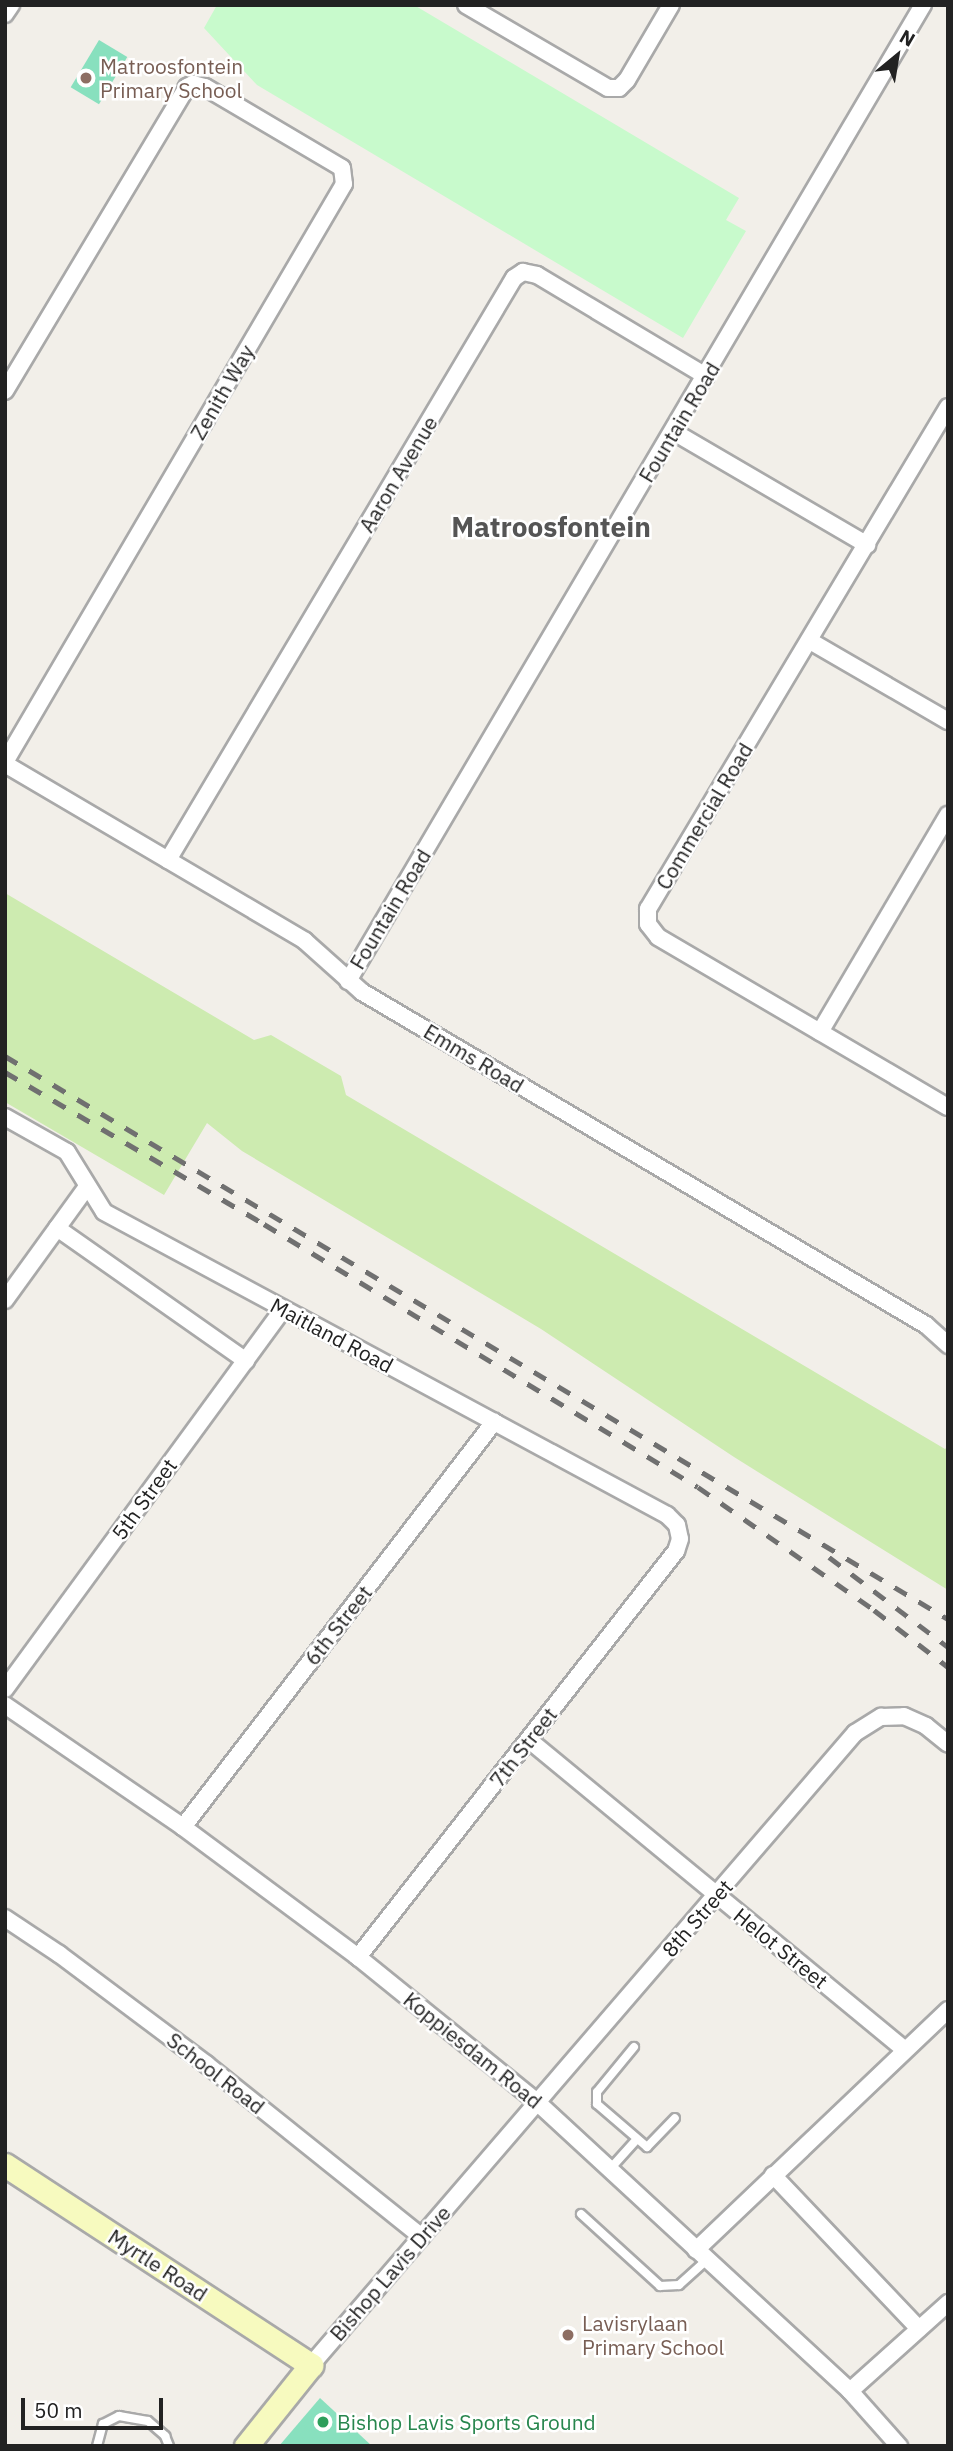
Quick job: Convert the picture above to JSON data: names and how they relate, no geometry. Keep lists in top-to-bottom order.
{
  "streets": {
    "street": [
      "Zenith Way",
      "Fountain Road",
      "Aaron Avenue",
      "Commercial Road",
      "Emms Road",
      "Maitland Road",
      "5th Street",
      "6th Street",
      "7th Street",
      "8th Street",
      "Helot Street",
      "Koppiesdam Road",
      "School Road",
      "Myrtle Road",
      "Bishop Lavis Drive"
    ]
  },
  "crossings": [
    ["Zenith Way", "Emms Road"],
    ["Fountain Road", "Aaron Avenue"],
    ["Fountain Road", "Emms Road"],
    ["Aaron Avenue", "Emms Road"],
    ["Maitland Road", "5th Street"],
    ["Maitland Road", "6th Street"],
    ["Maitland Road", "7th Street"],
    ["6th Street", "Koppiesdam Road"],
    ["7th Street", "Helot Street"],
    ["7th Street", "Koppiesdam Road"],
    ["8th Street", "Helot Street"],
    ["8th Street", "Koppiesdam Road"],
    ["8th Street", "Bishop Lavis Drive"],
    ["Koppiesdam Road", "Bishop Lavis Drive"],
    ["School Road", "Bishop Lavis Drive"],
    ["Myrtle Road", "Bishop Lavis Drive"]
  ],
  "districts": ["Matroosfontein"],
  "places": ["Matroosfontein Primary School", "Lavisrylaan Primary School", "Bishop Lavis Sports Ground"],
  "scale_bar": "50 m",
  "north": "top right"
}
